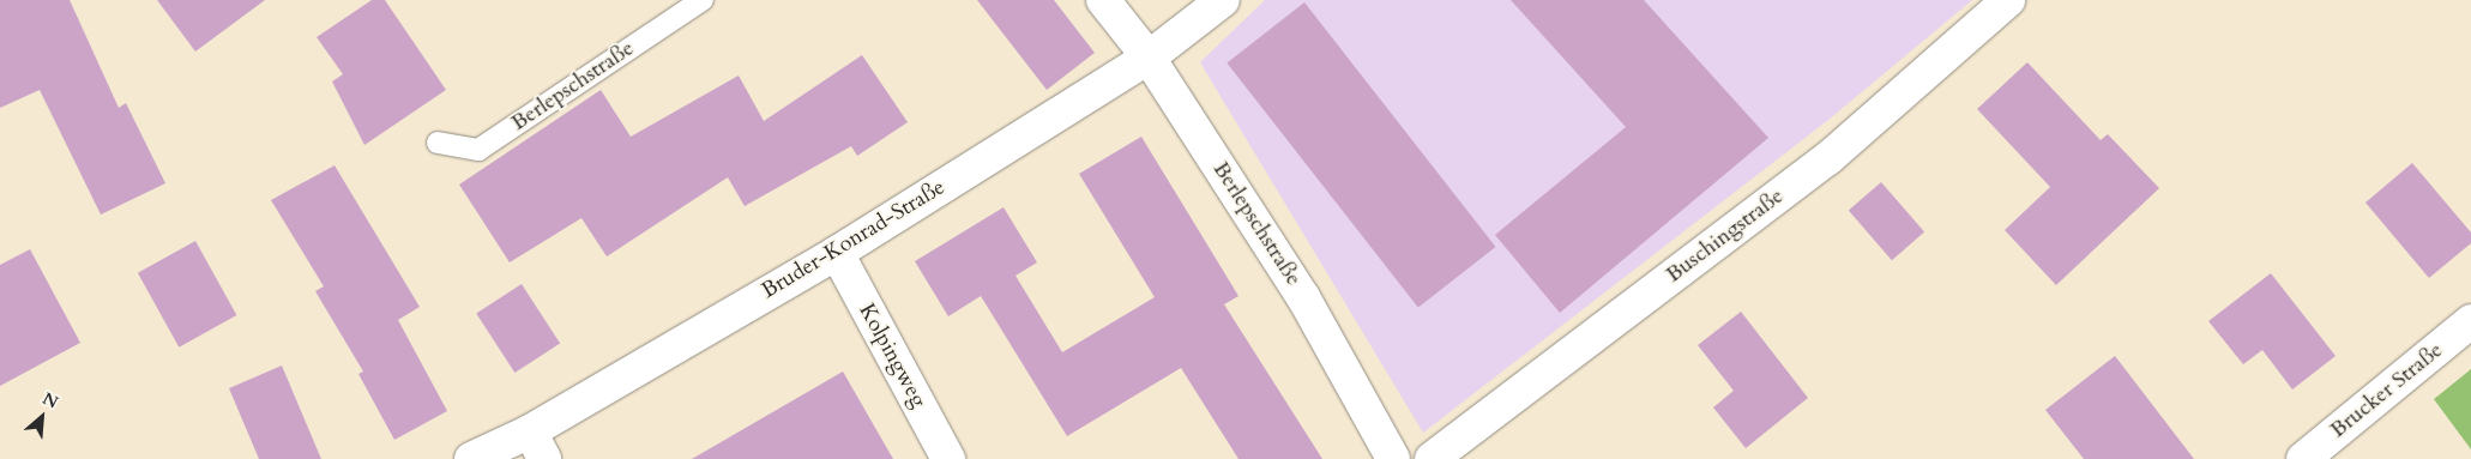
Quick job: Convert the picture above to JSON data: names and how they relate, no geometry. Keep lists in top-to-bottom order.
{
  "streets": {
    "street": [
      "Berlepschstraße",
      "Buschingstraße",
      "Bruder-Konrad-Straße",
      "Kolpingweg",
      "Brucker Straße"
    ]
  },
  "crossings": [
    ["Berlepschstraße", "Bruder-Konrad-Straße"],
    ["Bruder-Konrad-Straße", "Kolpingweg"]
  ],
  "north": "top right"
}
